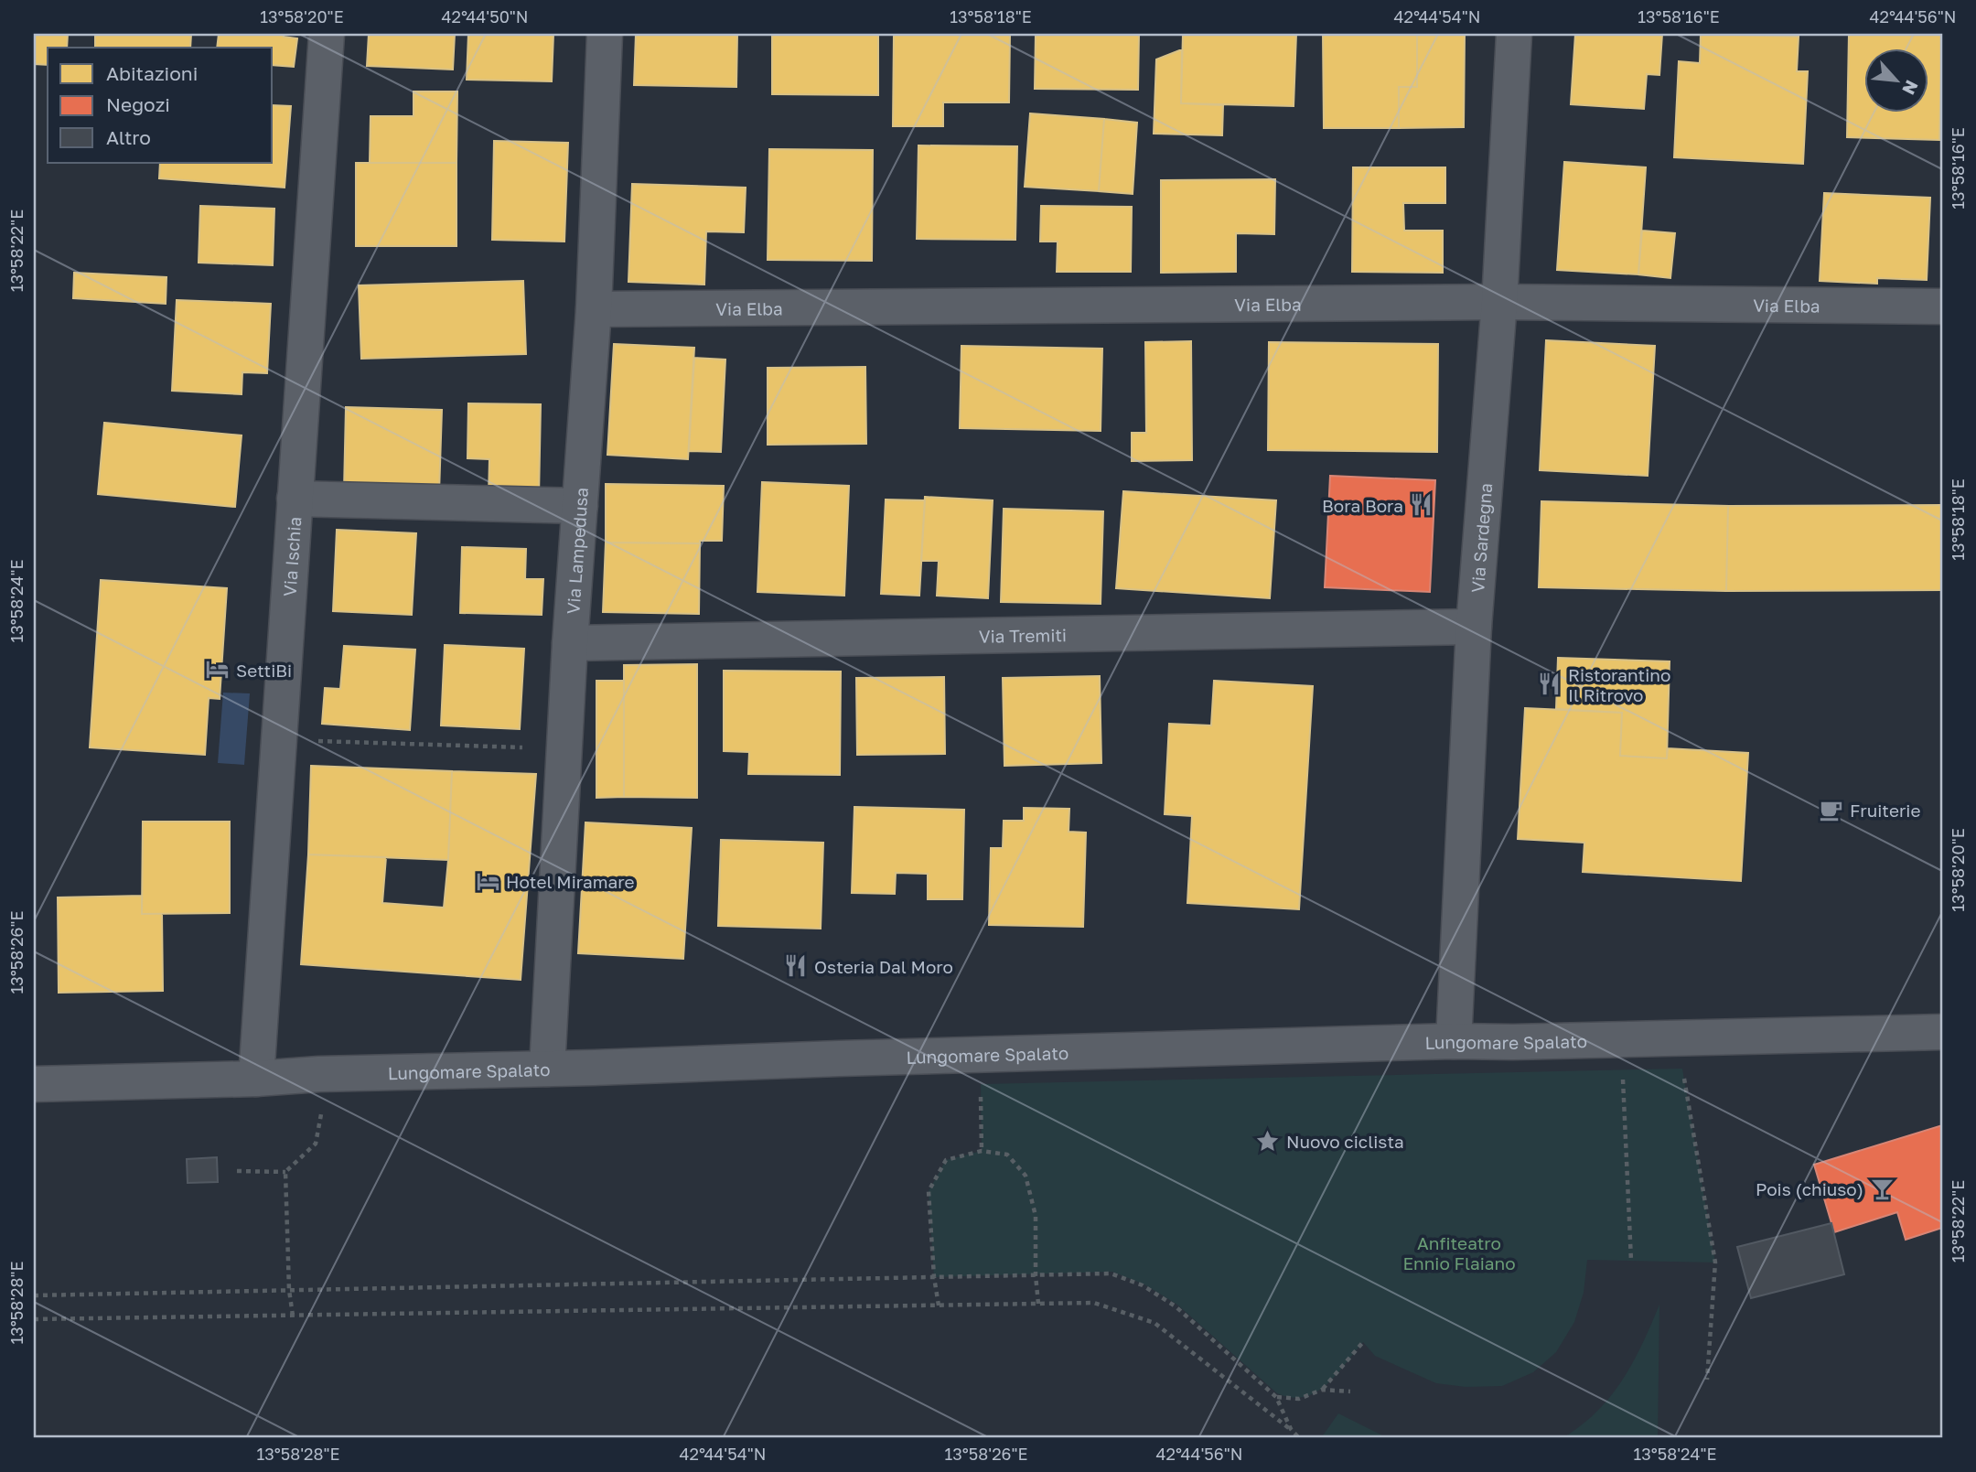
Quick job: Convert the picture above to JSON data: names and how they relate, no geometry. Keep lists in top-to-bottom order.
{
  "streets": {
    "street": [
      "Via Elba",
      "Via Sardegna",
      "Via Lampedusa",
      "Via Ischia",
      "Via Tremiti",
      "Lungomare Spalato"
    ]
  },
  "crossings": [
    ["Via Elba", "Via Sardegna"],
    ["Via Elba", "Via Lampedusa"],
    ["Via Sardegna", "Via Tremiti"],
    ["Via Sardegna", "Lungomare Spalato"],
    ["Via Lampedusa", "Via Tremiti"],
    ["Via Lampedusa", "Lungomare Spalato"],
    ["Via Ischia", "Lungomare Spalato"]
  ],
  "parks": ["Anfiteatro Ennio Flaiano"],
  "places": {
    "restaurant": ["Bora Bora", "Ristorantino Il Ritrovo", "Osteria Dal Moro"],
    "hotel": ["SettiBi", "Hotel Miramare"],
    "cafe": ["Fruiterie"],
    "place": ["Nuovo ciclista"],
    "bar": ["Pois (chiuso)"]
  },
  "legend": ["Abitazioni", "Negozi", "Altro"],
  "north": "bottom right",
  "coordinates": [
    "13°58'20\"E",
    "42°44'50\"N",
    "13°58'18\"E",
    "42°44'54\"N",
    "13°58'16\"E",
    "42°44'56\"N",
    "13°58'22\"E",
    "13°58'24\"E",
    "13°58'26\"E",
    "13°58'28\"E"
  ]
}
